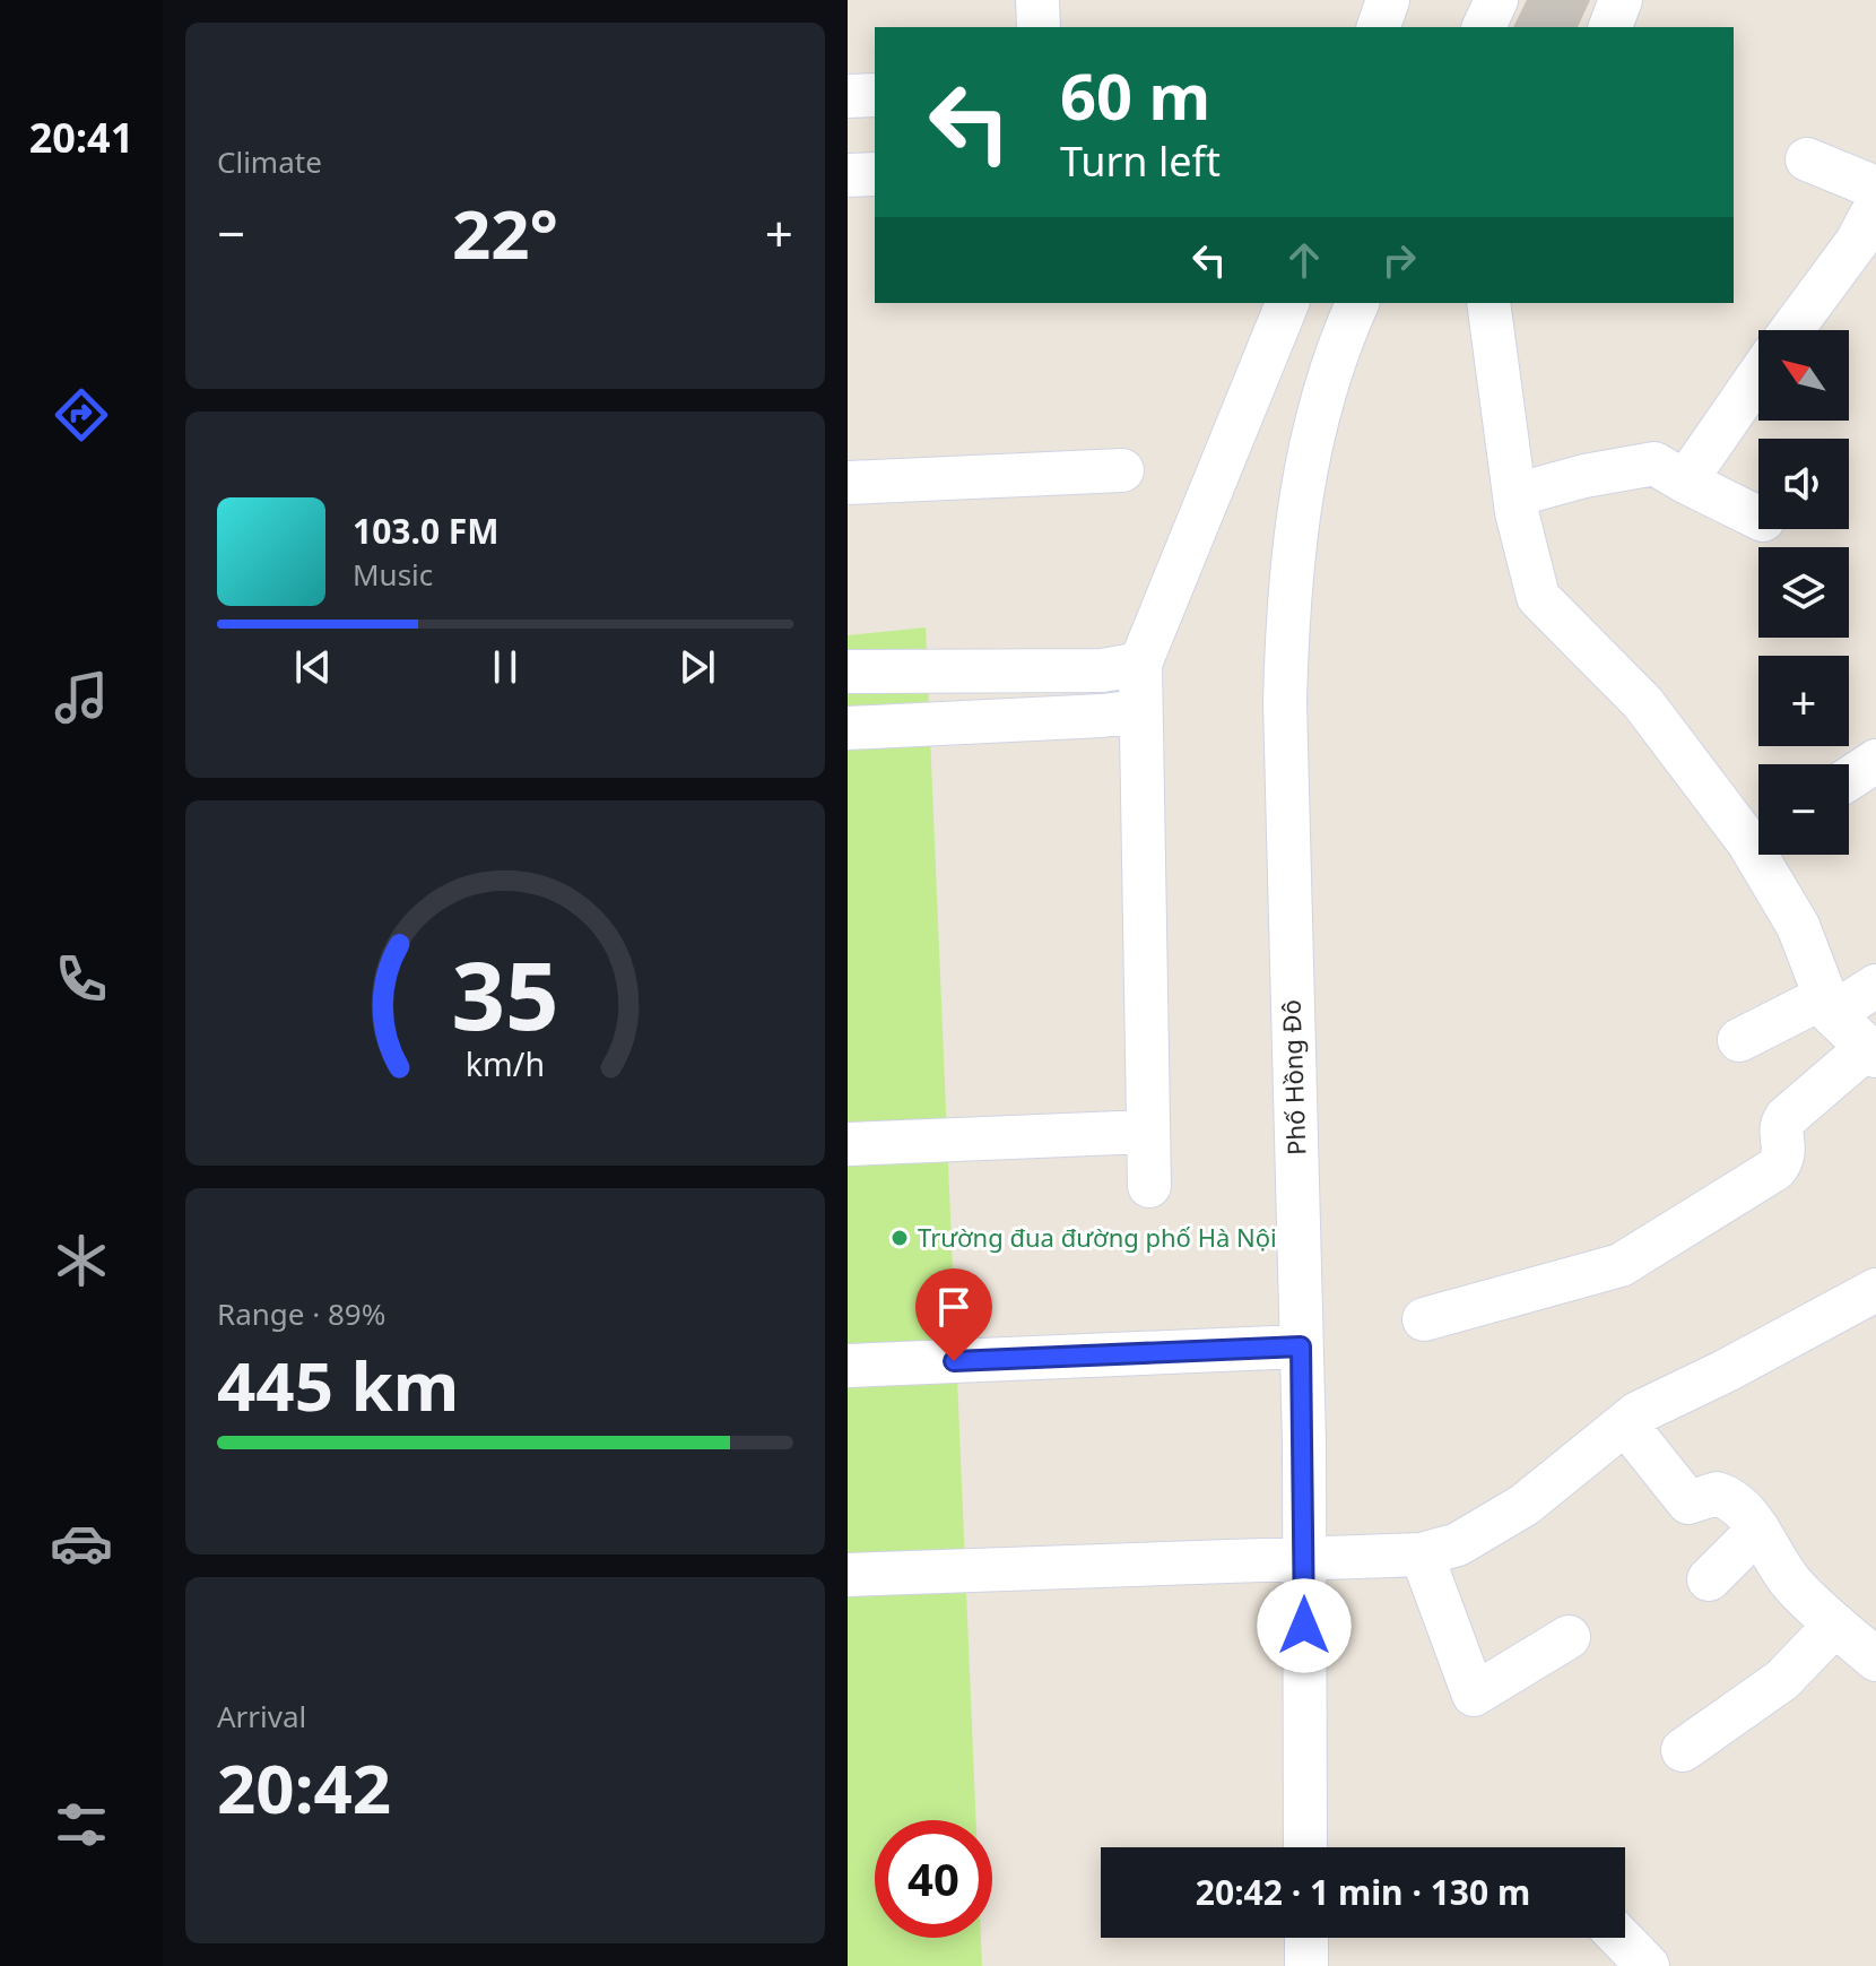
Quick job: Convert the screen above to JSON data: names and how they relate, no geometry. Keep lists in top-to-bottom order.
{
  "streets": {
    "street": ["Phố Hồng Đô"]
  },
  "places": ["Trường đua đường phố Hà Nội"],
  "north": "top left",
  "page": {
    "tabs": "20:41",
    "tile": [
      "Climate",
      ["Range · 89%", "445 km"],
      ["Arrival", "20:42"]
    ],
    "turn": ["60 m", "Turn left"],
    "heat": ["−", "22°", "+"],
    "map_buttons": ["+", "−"],
    "song": ["103.0 FM", "Music"],
    "limit": "40",
    "trip": "20:42 · 1 min · 130 m",
    "gauge": ["35", "km/h"]
  }
}
